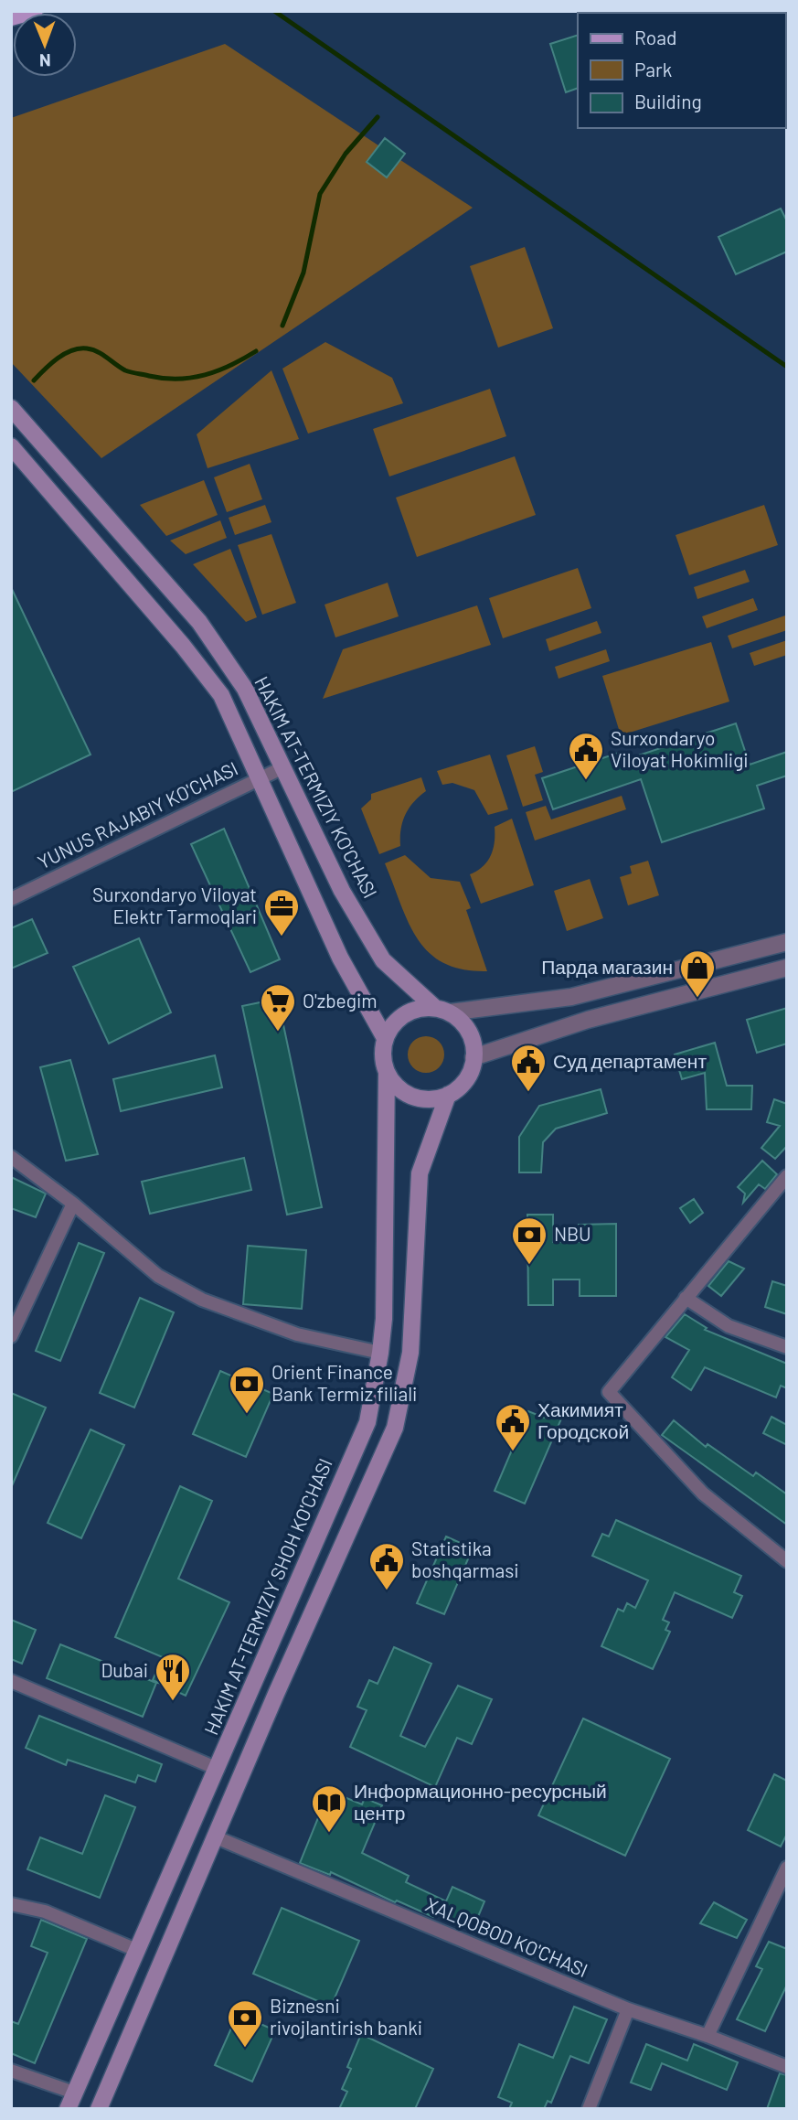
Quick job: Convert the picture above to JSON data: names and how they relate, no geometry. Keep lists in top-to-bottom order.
{
  "streets": {
    "main road": ["HAKIM AT-TERMIZIY KO'CHASI", "HAKIM AT-TERMIZIY SHOH KO'CHASI"],
    "street": ["YUNUS RAJABIY KO'CHASI", "XALQOBOD KO'CHASI"]
  },
  "crossings": [
    ["HAKIM AT-TERMIZIY KO'CHASI", "YUNUS RAJABIY KO'CHASI"],
    ["HAKIM AT-TERMIZIY KO'CHASI", "HAKIM AT-TERMIZIY SHOH KO'CHASI"]
  ],
  "places": {
    "public building": [
      "Surxondaryo Viloyat Hokimligi",
      "Суд департамент",
      "Хакимият Городской",
      "Statistika boshqarmasi"
    ],
    "office": ["Surxondaryo Viloyat Elektr Tarmoqlari"],
    "shop": ["Парда магазин"],
    "supermarket": ["O'zbegim"],
    "bank": ["NBU", "Orient Finance Bank Termiz filiali", "Biznesni rivojlantirish banki"],
    "restaurant": ["Dubai"],
    "library": ["Информационно-ресурсный центр"]
  },
  "legend": ["Road", "Park", "Building"],
  "north": "bottom"
}
